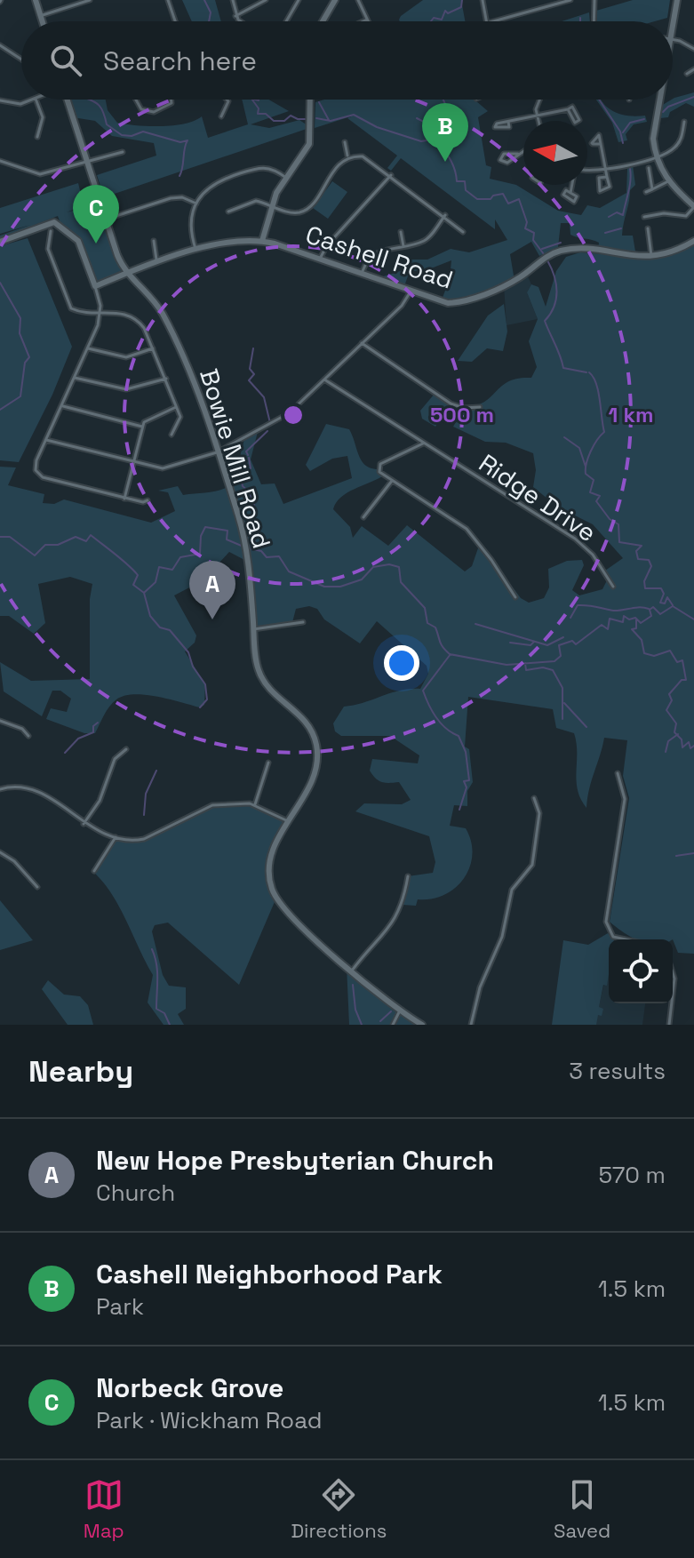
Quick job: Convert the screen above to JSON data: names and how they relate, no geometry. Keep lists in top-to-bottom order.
{
  "streets": {
    "street": ["Cashell Road", "Bowie Mill Road", "Ridge Drive"]
  },
  "crossings": [
    ["Cashell Road", "Bowie Mill Road"]
  ],
  "north": "left",
  "page": {
    "search": "Search here",
    "pins": ["B", "C", "A"],
    "heading": ["Nearby", "3 results"],
    "list": [
      {
        "mark": "A",
        "name": "New Hope Presbyterian Church",
        "note": "Church",
        "value": "570 m"
      },
      {
        "mark": "B",
        "name": "Cashell Neighborhood Park",
        "note": "Park",
        "value": "1.5 km"
      },
      {
        "mark": "C",
        "name": "Norbeck Grove",
        "note": "Park · Wickham Road",
        "value": "1.5 km"
      }
    ],
    "nav": ["Map", "Directions", "Saved"]
  },
  "rings": ["500 m", "1 km"]
}
